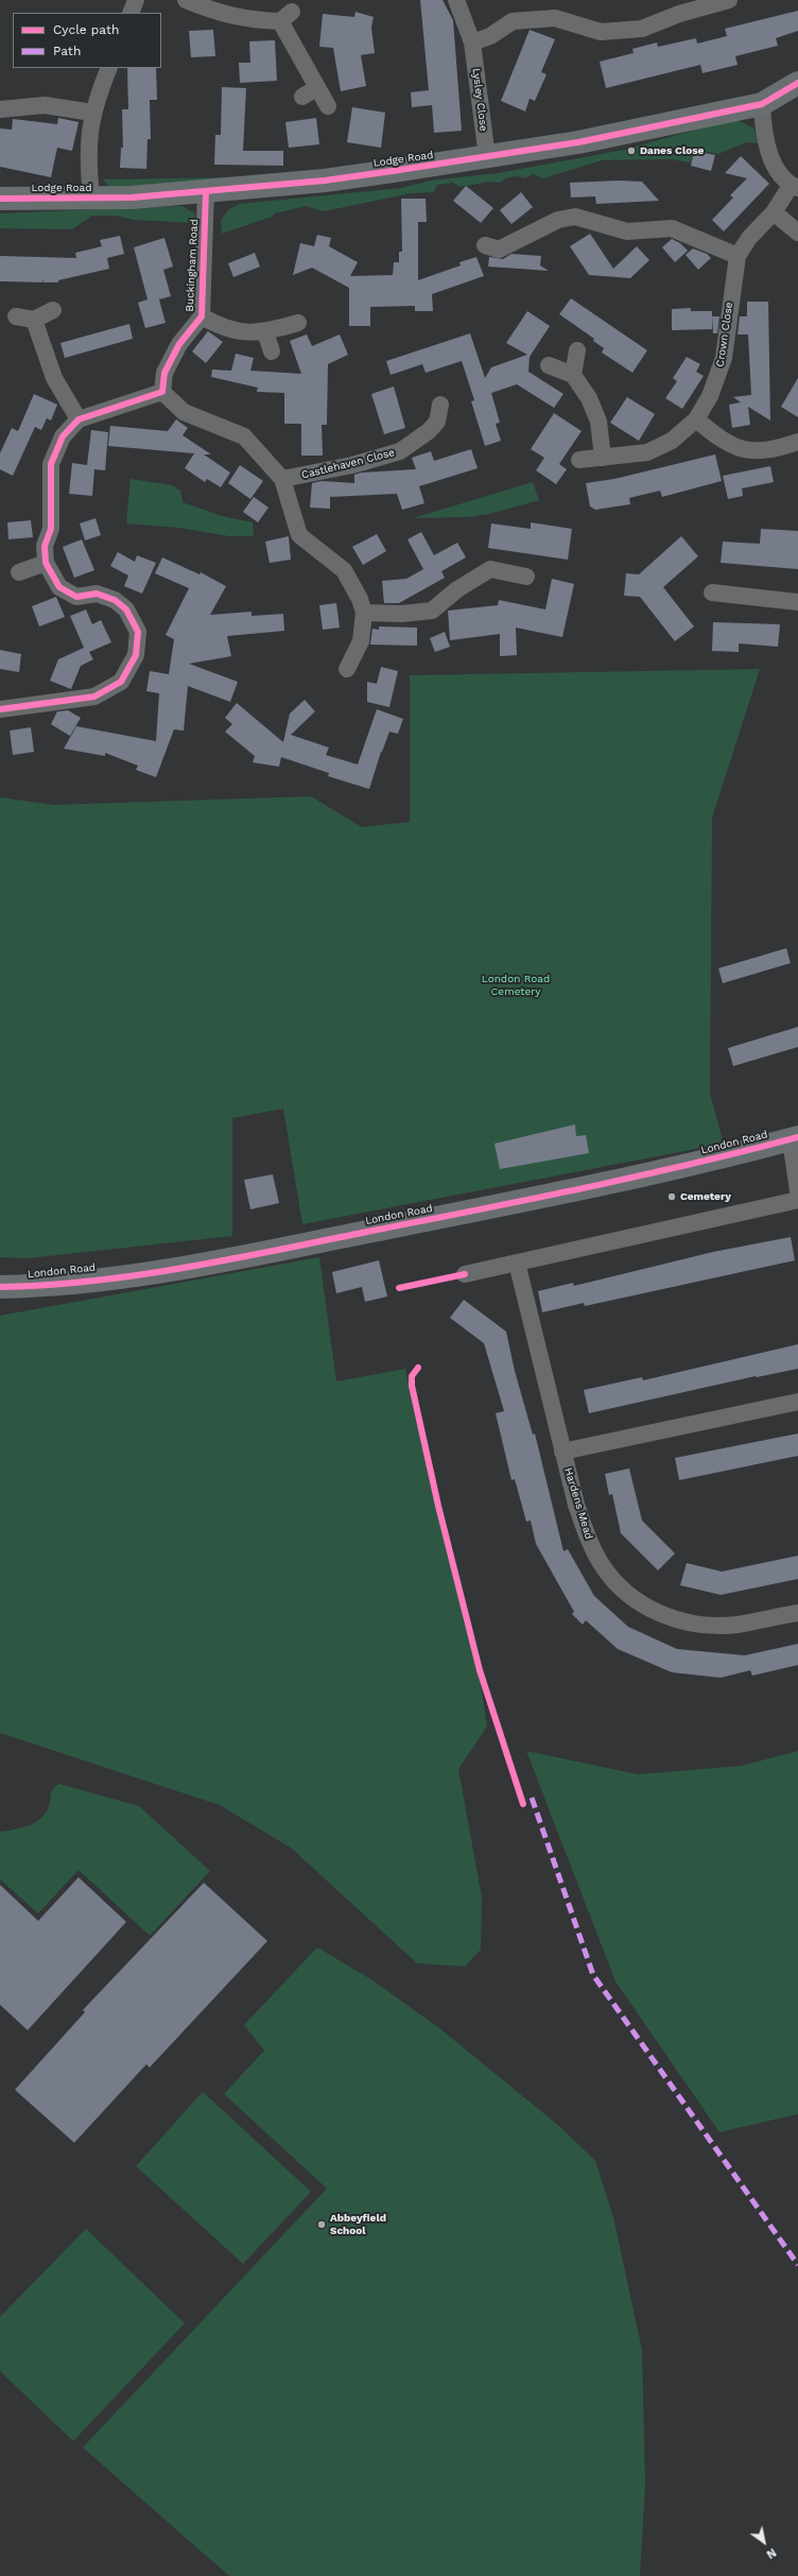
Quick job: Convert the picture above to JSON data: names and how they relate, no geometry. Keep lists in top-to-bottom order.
{
  "streets": {
    "street": [
      "Lysley Close",
      "Lodge Road",
      "Buckingham Road",
      "Crown Close",
      "Castlehaven Close",
      "London Road",
      "Hardens Mead"
    ]
  },
  "crossings": [
    ["Lysley Close", "Lodge Road"],
    ["Lodge Road", "Buckingham Road"]
  ],
  "parks": ["London Road Cemetery"],
  "places": ["Danes Close", "Cemetery", "Abbeyfield School"],
  "legend": ["Cycle path", "Path"],
  "north": "bottom right"
}
